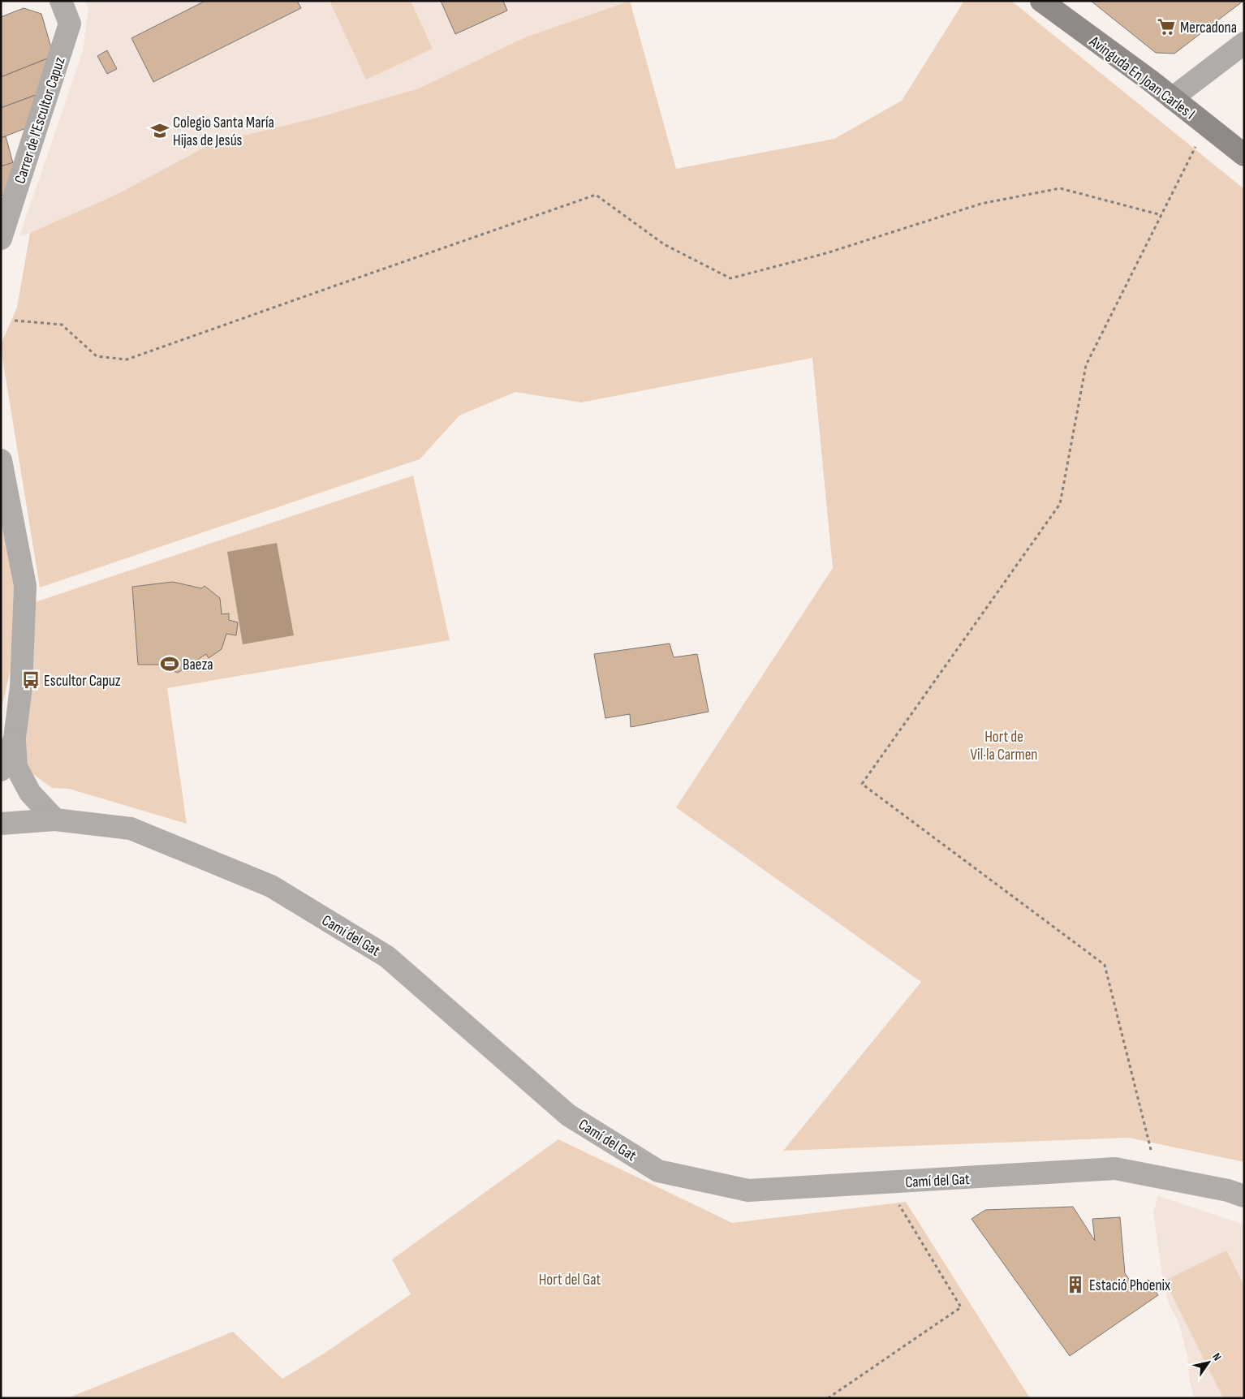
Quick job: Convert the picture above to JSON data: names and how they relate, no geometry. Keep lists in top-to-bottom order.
{
  "streets": {
    "main road": ["Avinguda En Joan Carles I"],
    "street": ["Carrer de l'Escultor Capuz", "Camí del Gat"]
  },
  "parks": ["Hort de Vil·la Carmen", "Hort del Gat"],
  "places": {
    "supermarket": ["Mercadona"],
    "school or university": ["Colegio Santa María Hijas de Jesús"],
    "sports": ["Baeza"],
    "bus stop": ["Escultor Capuz"],
    "building": ["Estació Phoenix"]
  },
  "north": "top right"
}
